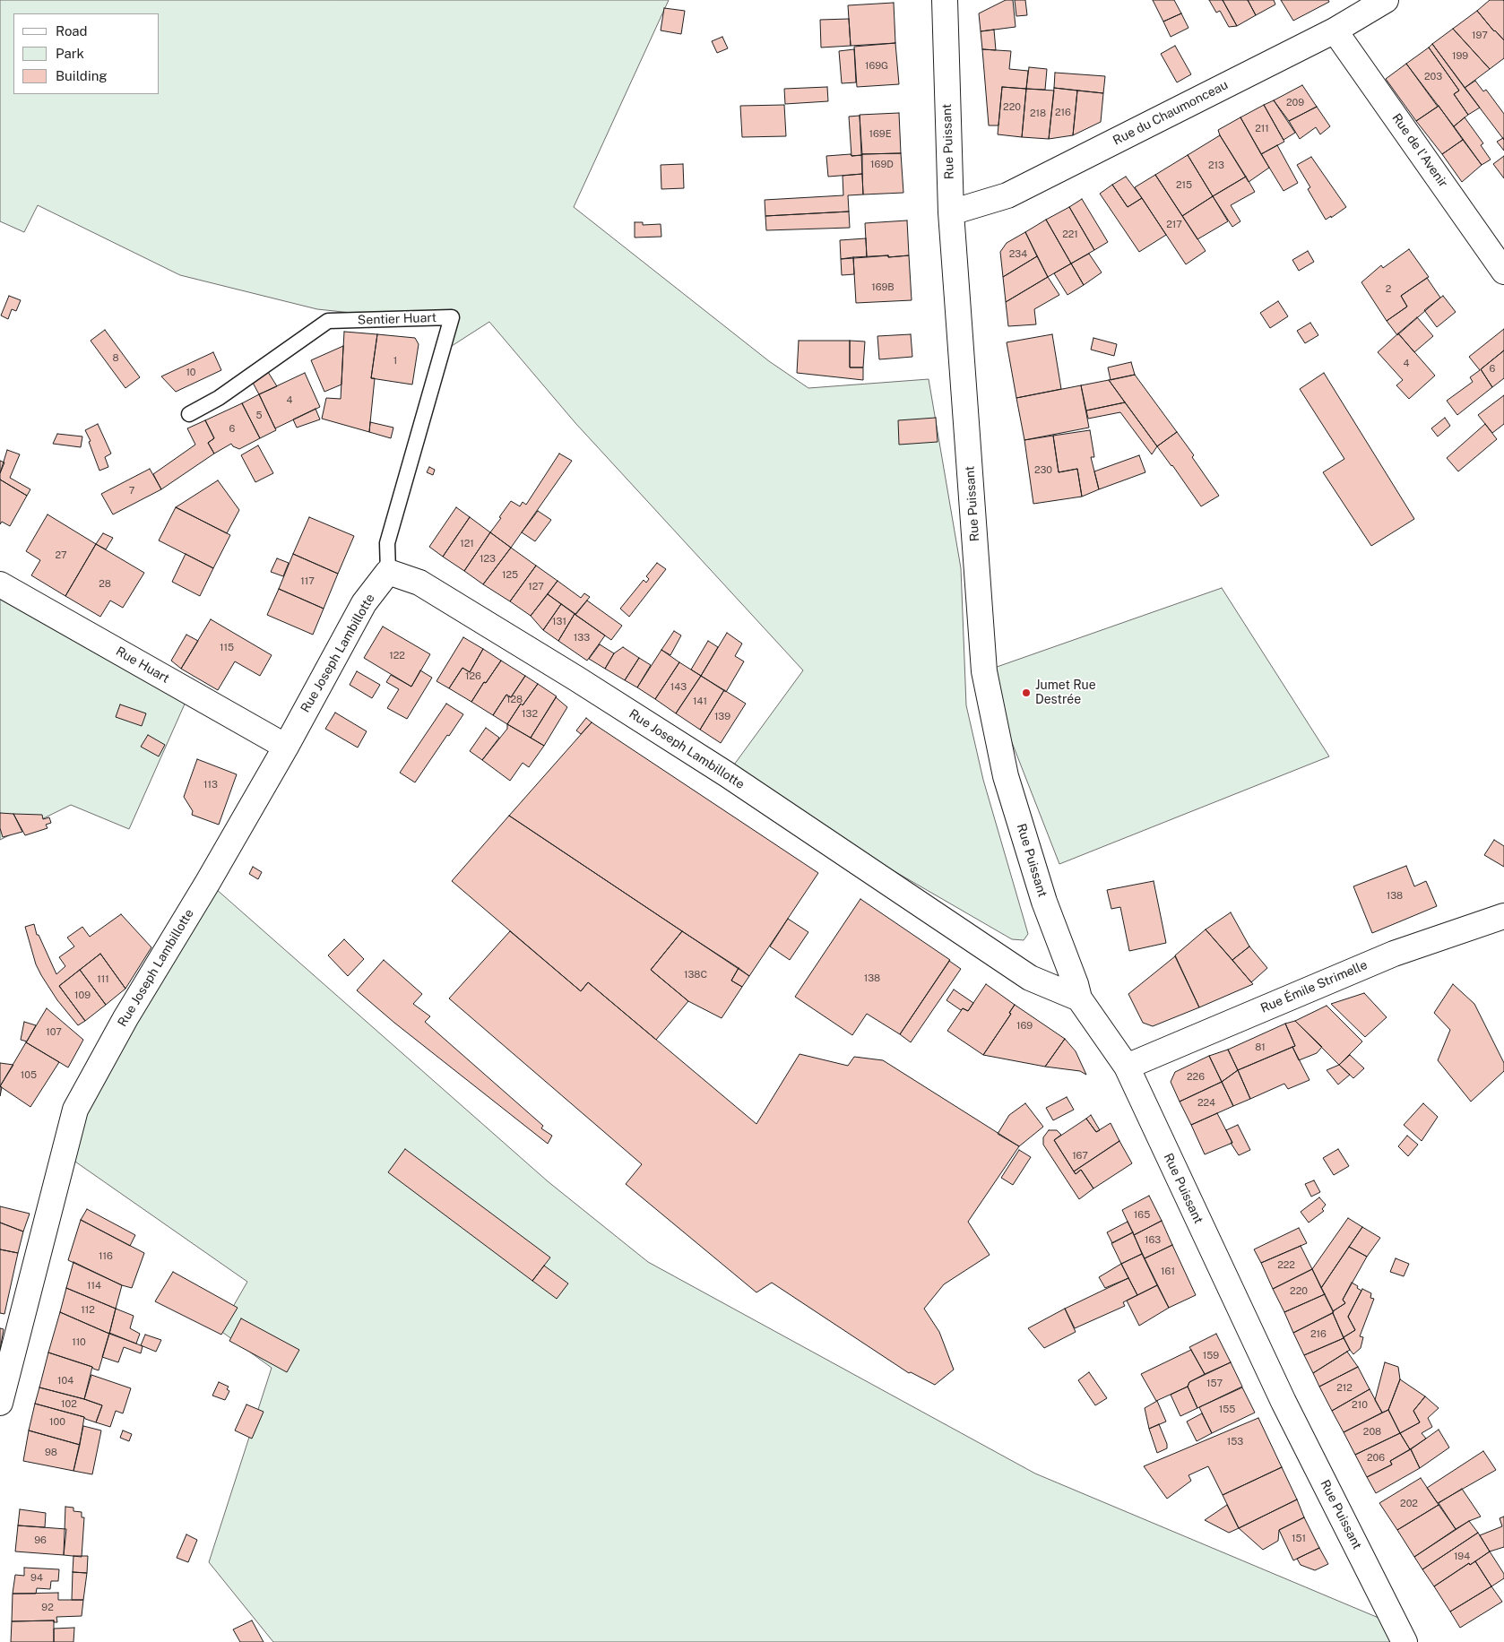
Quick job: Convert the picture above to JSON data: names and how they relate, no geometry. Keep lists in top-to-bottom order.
{
  "streets": {
    "street": [
      "Rue du Chaumonceau",
      "Rue Puissant",
      "Rue de l'Avenir",
      "Rue Joseph Lambillotte",
      "Rue Huart",
      "Rue Émile Strimelle"
    ],
    "lane": ["Sentier Huart"]
  },
  "crossings": [
    ["Rue du Chaumonceau", "Rue Puissant"],
    ["Rue du Chaumonceau", "Rue de l'Avenir"],
    ["Rue Puissant", "Rue Joseph Lambillotte"],
    ["Rue Puissant", "Rue Émile Strimelle"],
    ["Sentier Huart", "Rue Joseph Lambillotte"],
    ["Rue Joseph Lambillotte", "Rue Huart"]
  ],
  "places": ["Jumet Rue Destrée"],
  "house_numbers": [
    "197",
    "199",
    "169G",
    "203",
    "209",
    "220",
    "216",
    "218",
    "211",
    "169E",
    "169D",
    "213",
    "215",
    "217",
    "221",
    "234",
    "169B",
    "2",
    "8",
    "1",
    "4",
    "6",
    "10",
    "4",
    "5",
    "6",
    "230",
    "7",
    "121",
    "27",
    "123",
    "125",
    "117",
    "28",
    "127",
    "131",
    "133",
    "115",
    "122",
    "126",
    "143",
    "128",
    "141",
    "132",
    "139",
    "113",
    "138",
    "138C",
    "138",
    "111",
    "109",
    "169",
    "107",
    "81",
    "105",
    "226",
    "224",
    "167",
    "165",
    "163",
    "116",
    "222",
    "161",
    "114",
    "220",
    "112",
    "216",
    "110",
    "159",
    "104",
    "157",
    "212",
    "102",
    "210",
    "155",
    "100",
    "208",
    "153",
    "98",
    "206",
    "202",
    "151",
    "96",
    "194",
    "94",
    "92"
  ],
  "legend": ["Road", "Park", "Building"]
}
